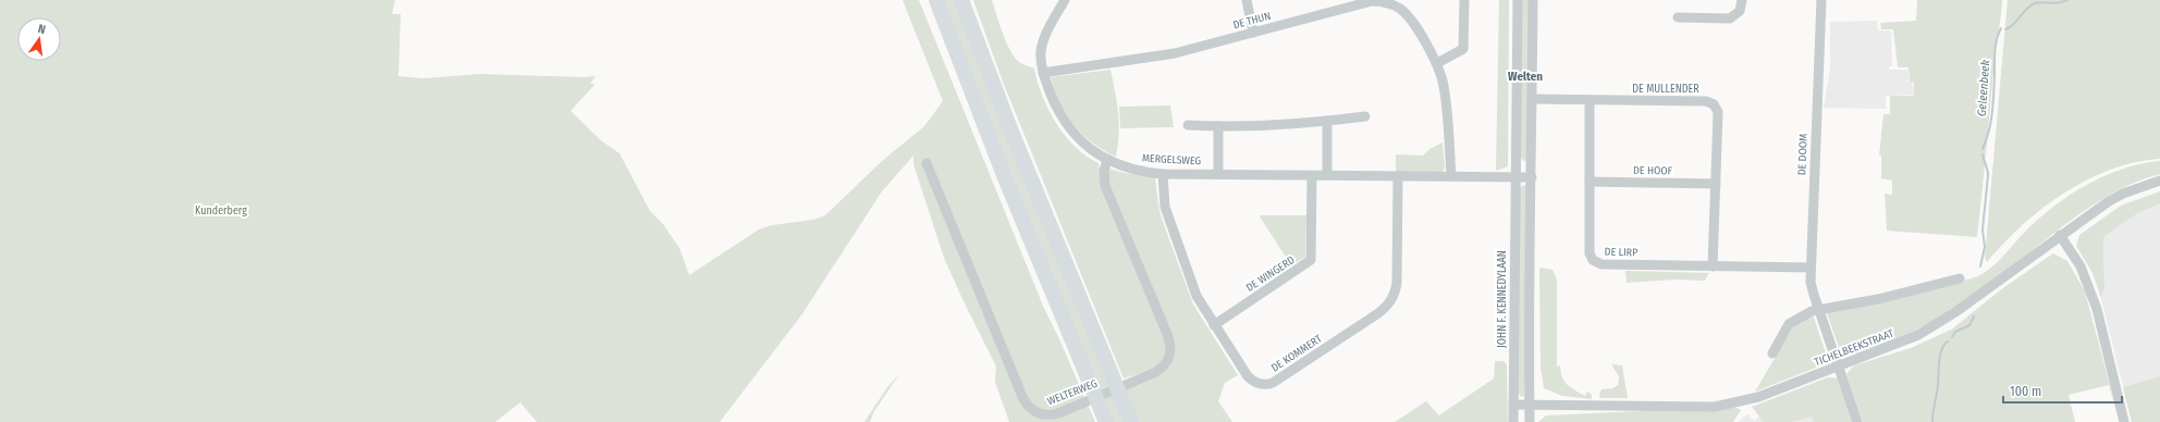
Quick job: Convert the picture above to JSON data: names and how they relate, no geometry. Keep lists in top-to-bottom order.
{
  "streets": {
    "street": [
      "DE THUN",
      "DE MULLENDER",
      "DE DOOM",
      "MERGELSWEG",
      "DE HOOF",
      "DE LIRP",
      "DE WINGERD",
      "JOHN F. KENNEDYLAAN",
      "TICHELBEEKSTRAAT",
      "DE KOMMERT",
      "WELTERWEG"
    ]
  },
  "crossings": [
    ["DE THUN", "MERGELSWEG"],
    ["DE MULLENDER", "DE HOOF"],
    ["DE MULLENDER", "DE LIRP"],
    ["DE DOOM", "DE LIRP"],
    ["DE DOOM", "TICHELBEEKSTRAAT"],
    ["MERGELSWEG", "DE WINGERD"],
    ["MERGELSWEG", "JOHN F. KENNEDYLAAN"],
    ["MERGELSWEG", "DE KOMMERT"],
    ["MERGELSWEG", "WELTERWEG"],
    ["DE HOOF", "DE LIRP"],
    ["DE WINGERD", "DE KOMMERT"],
    ["JOHN F. KENNEDYLAAN", "TICHELBEEKSTRAAT"]
  ],
  "districts": ["Welten"],
  "water": ["Geleenbeek"],
  "parks": ["Kunderberg"],
  "scale_bar": "100 m",
  "north": "top"
}
